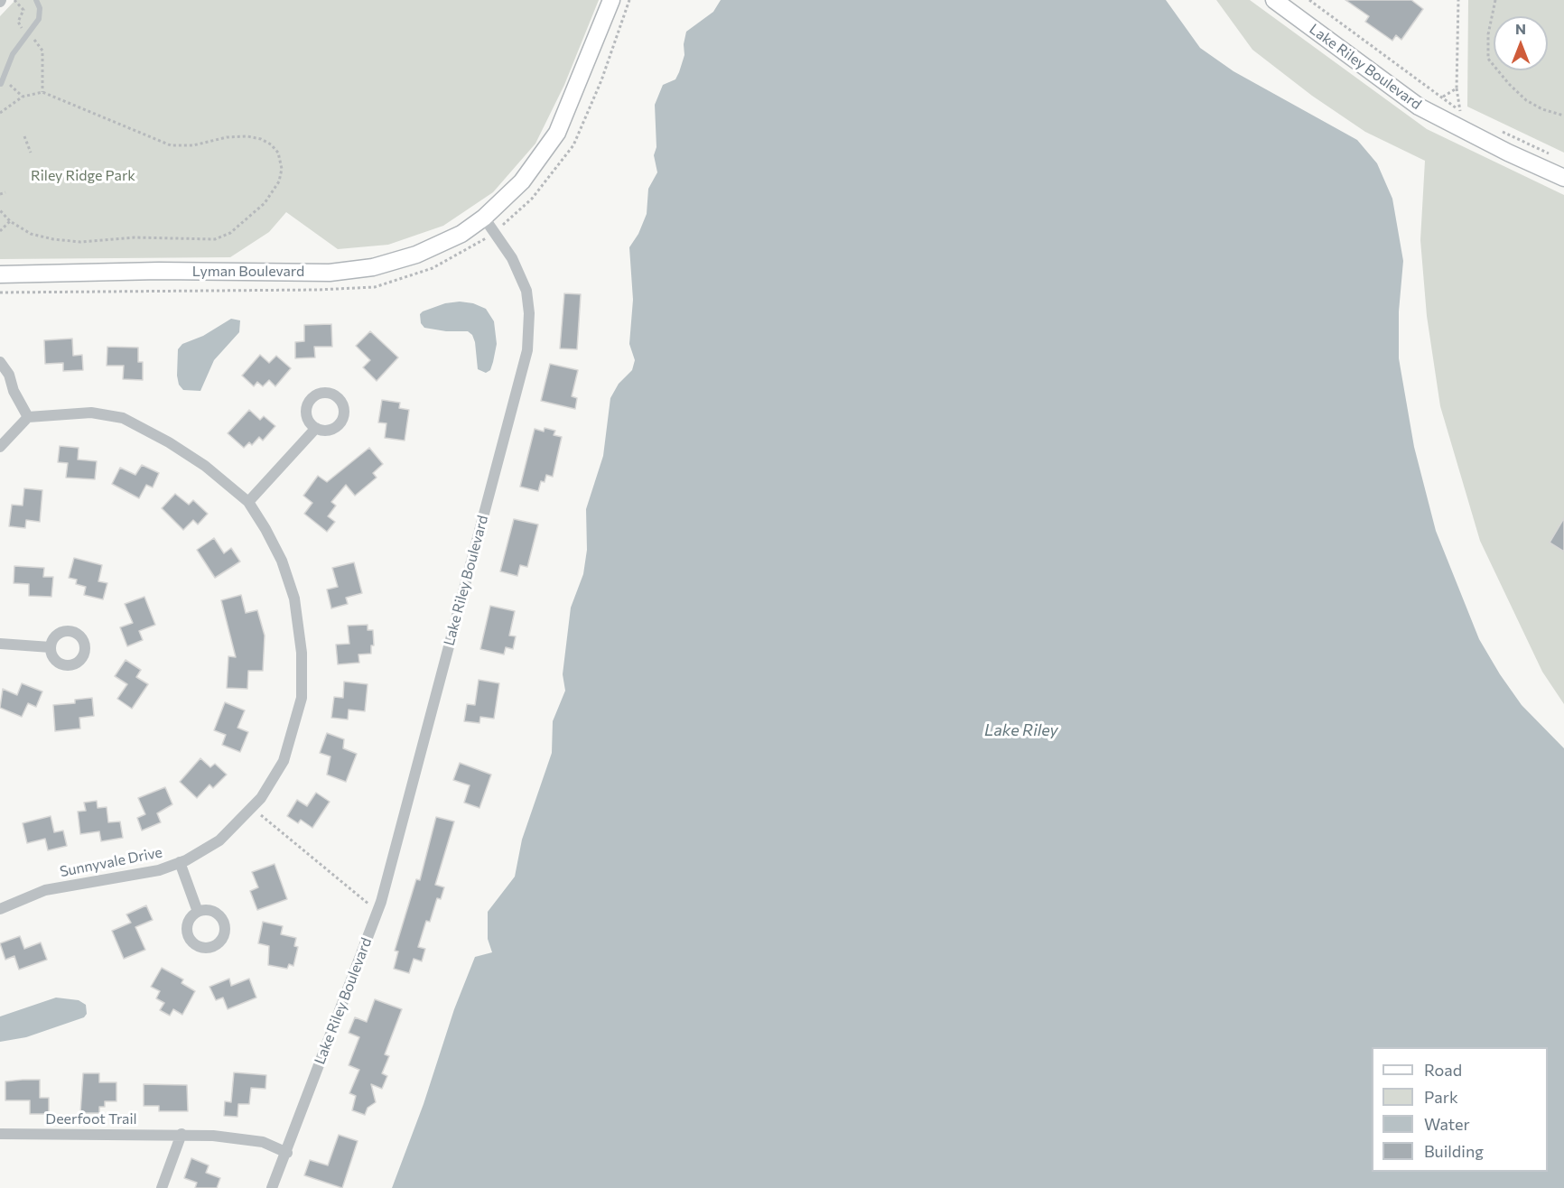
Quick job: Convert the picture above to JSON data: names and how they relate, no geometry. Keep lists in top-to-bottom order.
{
  "streets": {
    "street": [
      "Lake Riley Boulevard",
      "Lyman Boulevard",
      "Sunnyvale Drive",
      "Deerfoot Trail"
    ]
  },
  "crossings": [
    ["Lake Riley Boulevard", "Lyman Boulevard"],
    ["Lake Riley Boulevard", "Deerfoot Trail"]
  ],
  "water": ["Lake Riley"],
  "parks": ["Riley Ridge Park"],
  "legend": [
    "Road",
    "Park",
    "Water",
    "Building"
  ],
  "north": "top"
}
